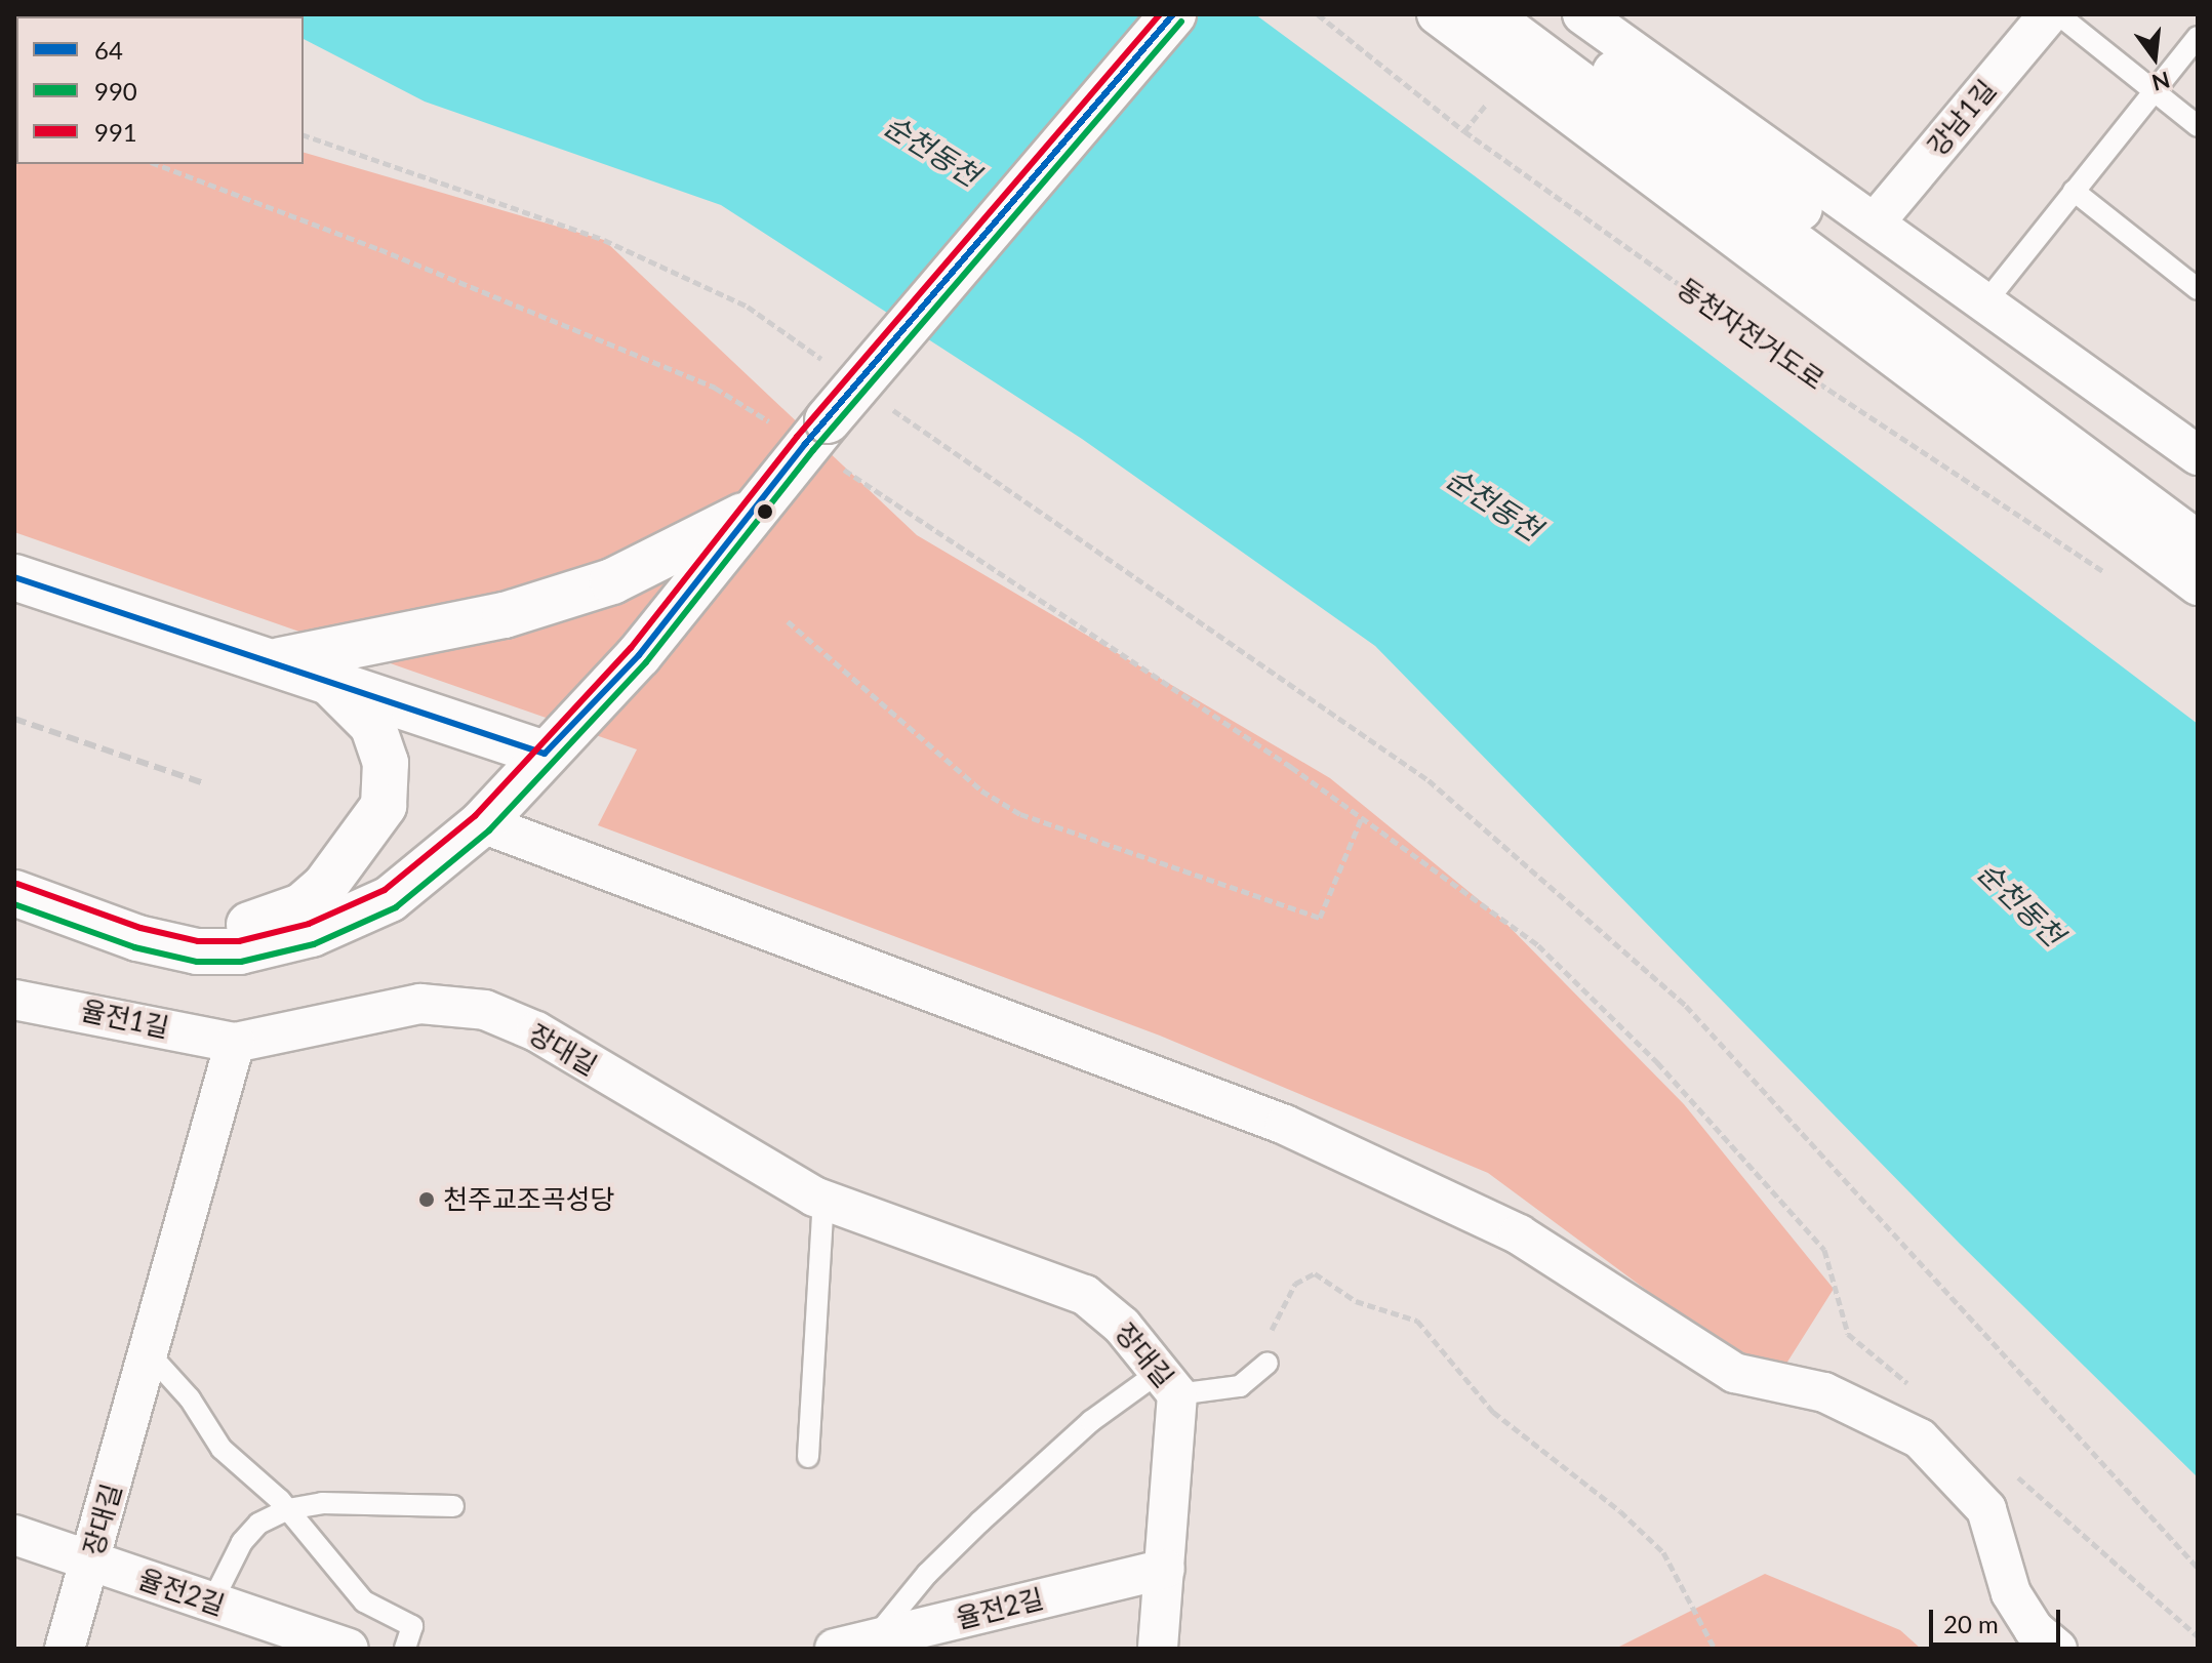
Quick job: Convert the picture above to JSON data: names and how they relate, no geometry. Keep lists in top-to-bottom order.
{
  "streets": {
    "street": [
      "강남1길",
      "율전1길",
      "장대길",
      "율전2길"
    ],
    "path": ["동천자전거도로"]
  },
  "crossings": [
    ["율전1길", "장대길"],
    ["장대길", "율전2길"]
  ],
  "water": ["순천동천"],
  "places": ["천주교조곡성당"],
  "lines": ["transit line 64", "transit line 991", "transit line 990"],
  "legend": ["64", "990", "991"],
  "scale_bar": "20 m",
  "north": "bottom"
}
